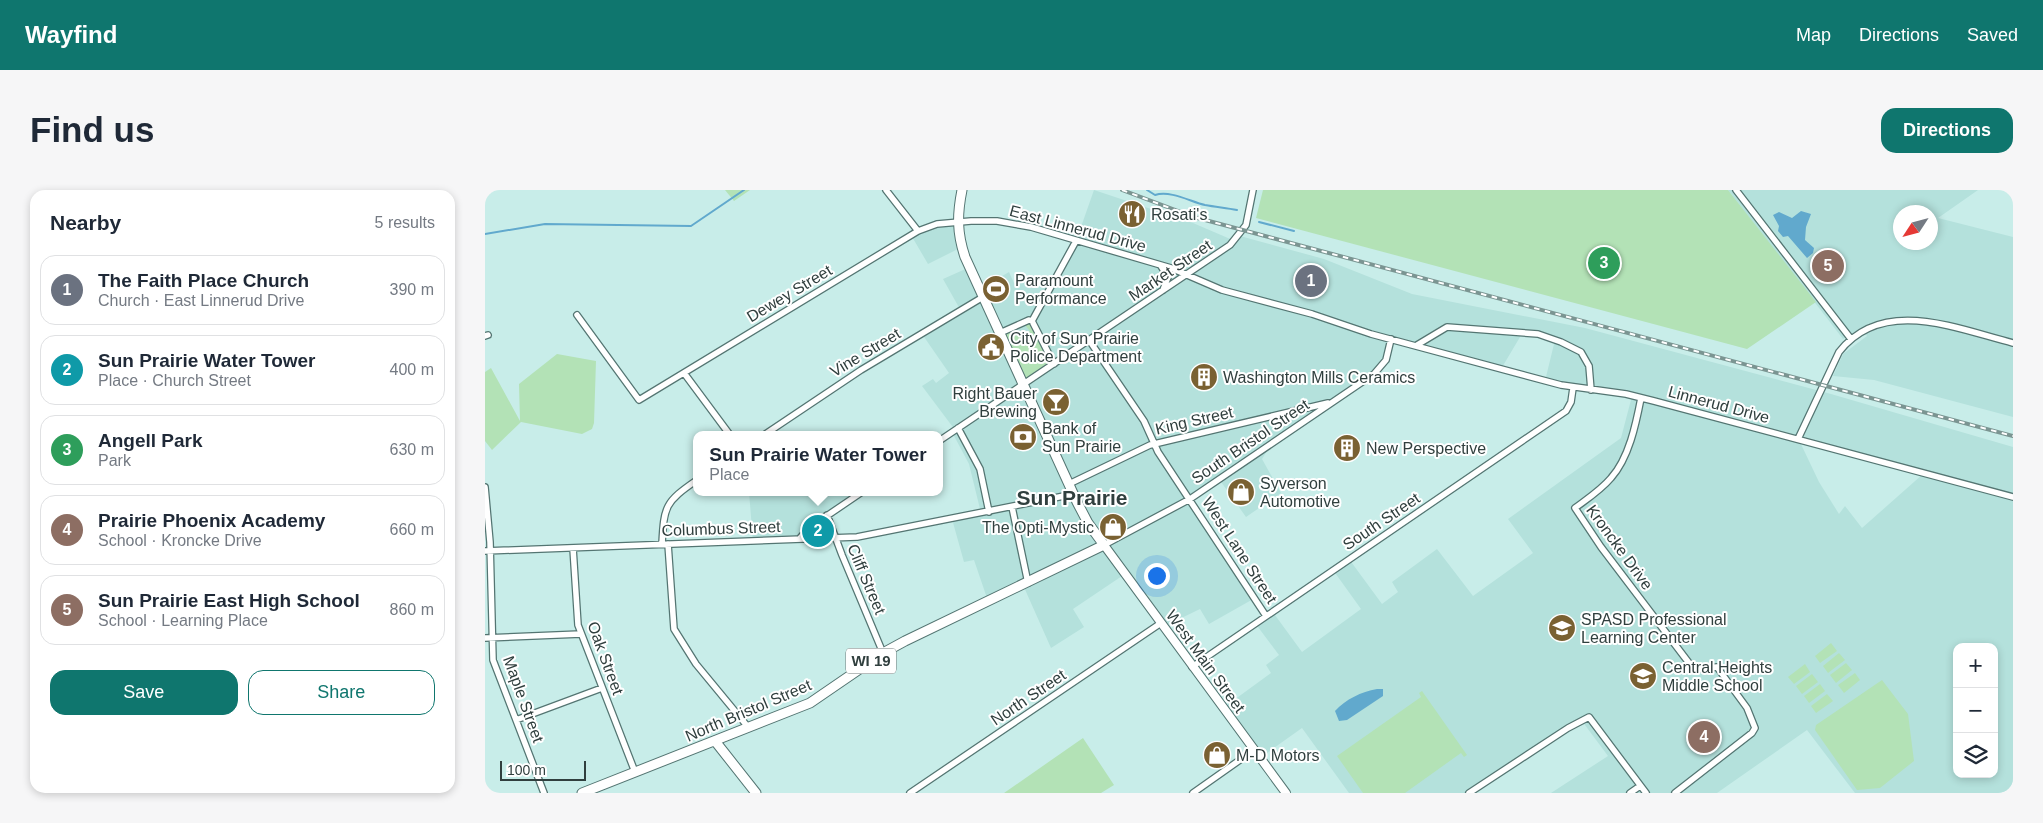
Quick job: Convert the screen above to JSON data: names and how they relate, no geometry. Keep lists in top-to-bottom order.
{
  "streets": {
    "main road": ["WI 19", "West Main Street", "North Bristol Street"],
    "street": [
      "East Linnerud Drive",
      "Market Street",
      "Dewey Street",
      "Vine Street",
      "Linnerud Drive",
      "King Street",
      "South Bristol Street",
      "South Street",
      "Columbus Street",
      "Kroncke Drive",
      "West Lane Street",
      "Cliff Street",
      "Oak Street",
      "North Street",
      "Maple Street"
    ]
  },
  "crossings": [
    ["East Linnerud Drive", "Market Street"],
    ["East Linnerud Drive", "Dewey Street"],
    ["East Linnerud Drive", "Linnerud Drive"],
    ["East Linnerud Drive", "South Bristol Street"],
    ["Market Street", "West Lane Street"],
    ["Linnerud Drive", "South Street"],
    ["Linnerud Drive", "Kroncke Drive"],
    ["King Street", "South Bristol Street"],
    ["King Street", "West Lane Street"],
    ["South Bristol Street", "West Lane Street"],
    ["South Bristol Street", "West Main Street"],
    ["South Bristol Street", "North Bristol Street"],
    ["South Street", "West Lane Street"],
    ["South Street", "West Main Street"],
    ["Columbus Street", "Cliff Street"],
    ["Columbus Street", "Oak Street"],
    ["Columbus Street", "Maple Street"],
    ["Cliff Street", "North Bristol Street"],
    ["Oak Street", "North Bristol Street"],
    ["West Main Street", "North Street"],
    ["West Main Street", "North Bristol Street"]
  ],
  "districts": ["Sun Prairie"],
  "places": {
    "restaurant": ["Rosati's"],
    "sports": ["Paramount Performance"],
    "public building": ["City of Sun Prairie Police Department"],
    "building": ["Washington Mills Ceramics", "New Perspective"],
    "bar": ["Right Bauer Brewing"],
    "bank": ["Bank of Sun Prairie"],
    "shop": ["Syverson Automotive", "The Opti-Mystic", "M-D Motors"],
    "school or university": ["SPASD Professional Learning Center", "Central Heights Middle School"]
  },
  "scale_bar": "100 m",
  "north": "bottom left",
  "page": {
    "header": "Wayfind",
    "nav": ["Map", "Directions", "Saved"],
    "buttons": [
      "Directions",
      ["Save", "Share"]
    ],
    "title": "Find us",
    "heading": ["Nearby", "5 results"],
    "pins": [
      "3",
      "5",
      "1",
      "2",
      "4"
    ],
    "list": [
      {
        "mark": "1",
        "name": "The Faith Place Church",
        "note": "Church · East Linnerud Drive",
        "value": "390 m"
      },
      {
        "mark": "2",
        "name": "Sun Prairie Water Tower",
        "note": "Place · Church Street",
        "value": "400 m"
      },
      {
        "mark": "3",
        "name": "Angell Park",
        "note": "Park",
        "value": "630 m"
      },
      {
        "mark": "4",
        "name": "Prairie Phoenix Academy",
        "note": "School · Kroncke Drive",
        "value": "660 m"
      },
      {
        "mark": "5",
        "name": "Sun Prairie East High School",
        "note": "School · Learning Place",
        "value": "860 m"
      }
    ],
    "popup": ["Sun Prairie Water Tower", "Place"],
    "map_buttons": ["+", "−"],
    "scale": "100 m"
  }
}
